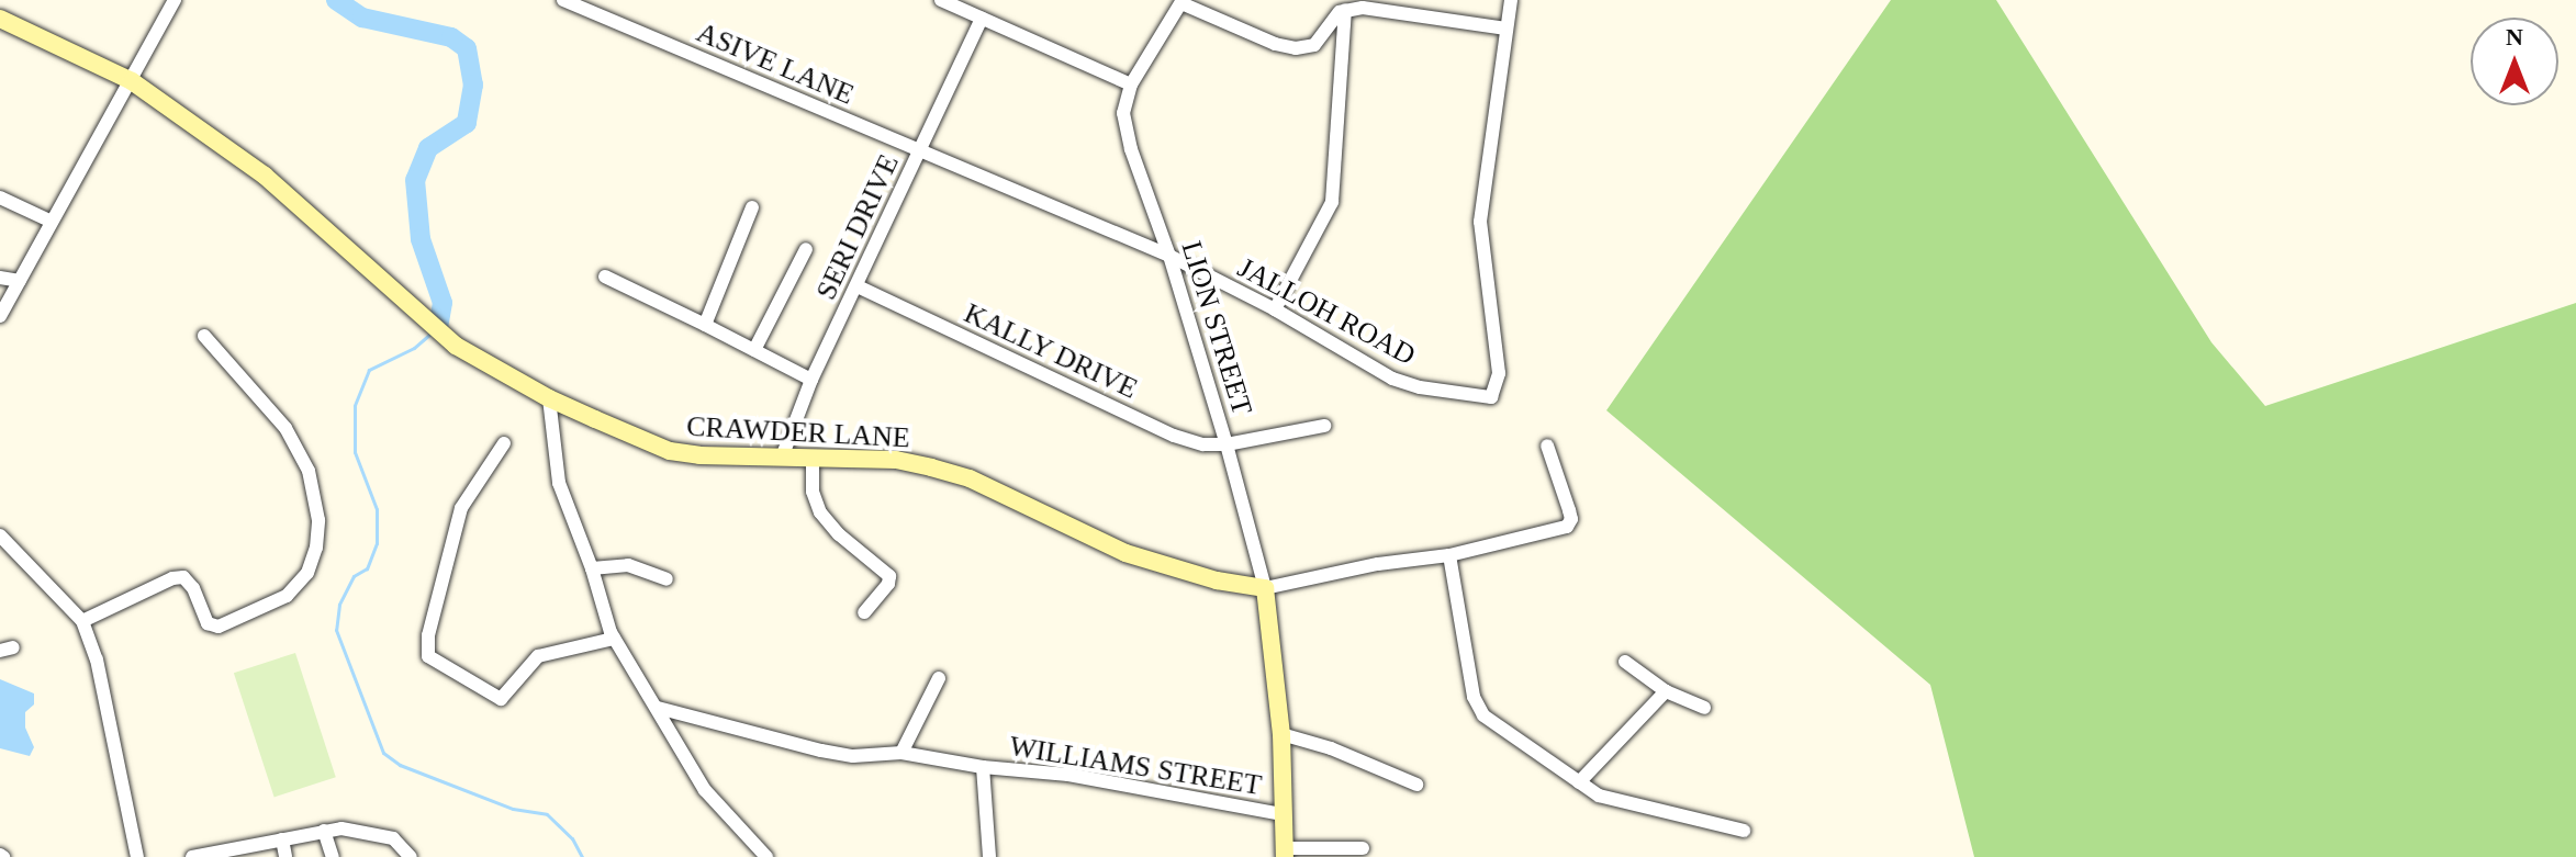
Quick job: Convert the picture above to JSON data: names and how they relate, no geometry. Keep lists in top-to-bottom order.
{
  "streets": {
    "street": [
      "ASIVE LANE",
      "SERI DRIVE",
      "JALLOH ROAD",
      "LION STREET",
      "KALLY DRIVE",
      "CRAWDER LANE",
      "WILLIAMS STREET"
    ]
  },
  "crossings": [
    ["ASIVE LANE", "SERI DRIVE"],
    ["ASIVE LANE", "JALLOH ROAD"],
    ["SERI DRIVE", "JALLOH ROAD"],
    ["SERI DRIVE", "KALLY DRIVE"],
    ["SERI DRIVE", "CRAWDER LANE"],
    ["JALLOH ROAD", "LION STREET"],
    ["LION STREET", "KALLY DRIVE"],
    ["LION STREET", "CRAWDER LANE"]
  ],
  "north": "top"
}
